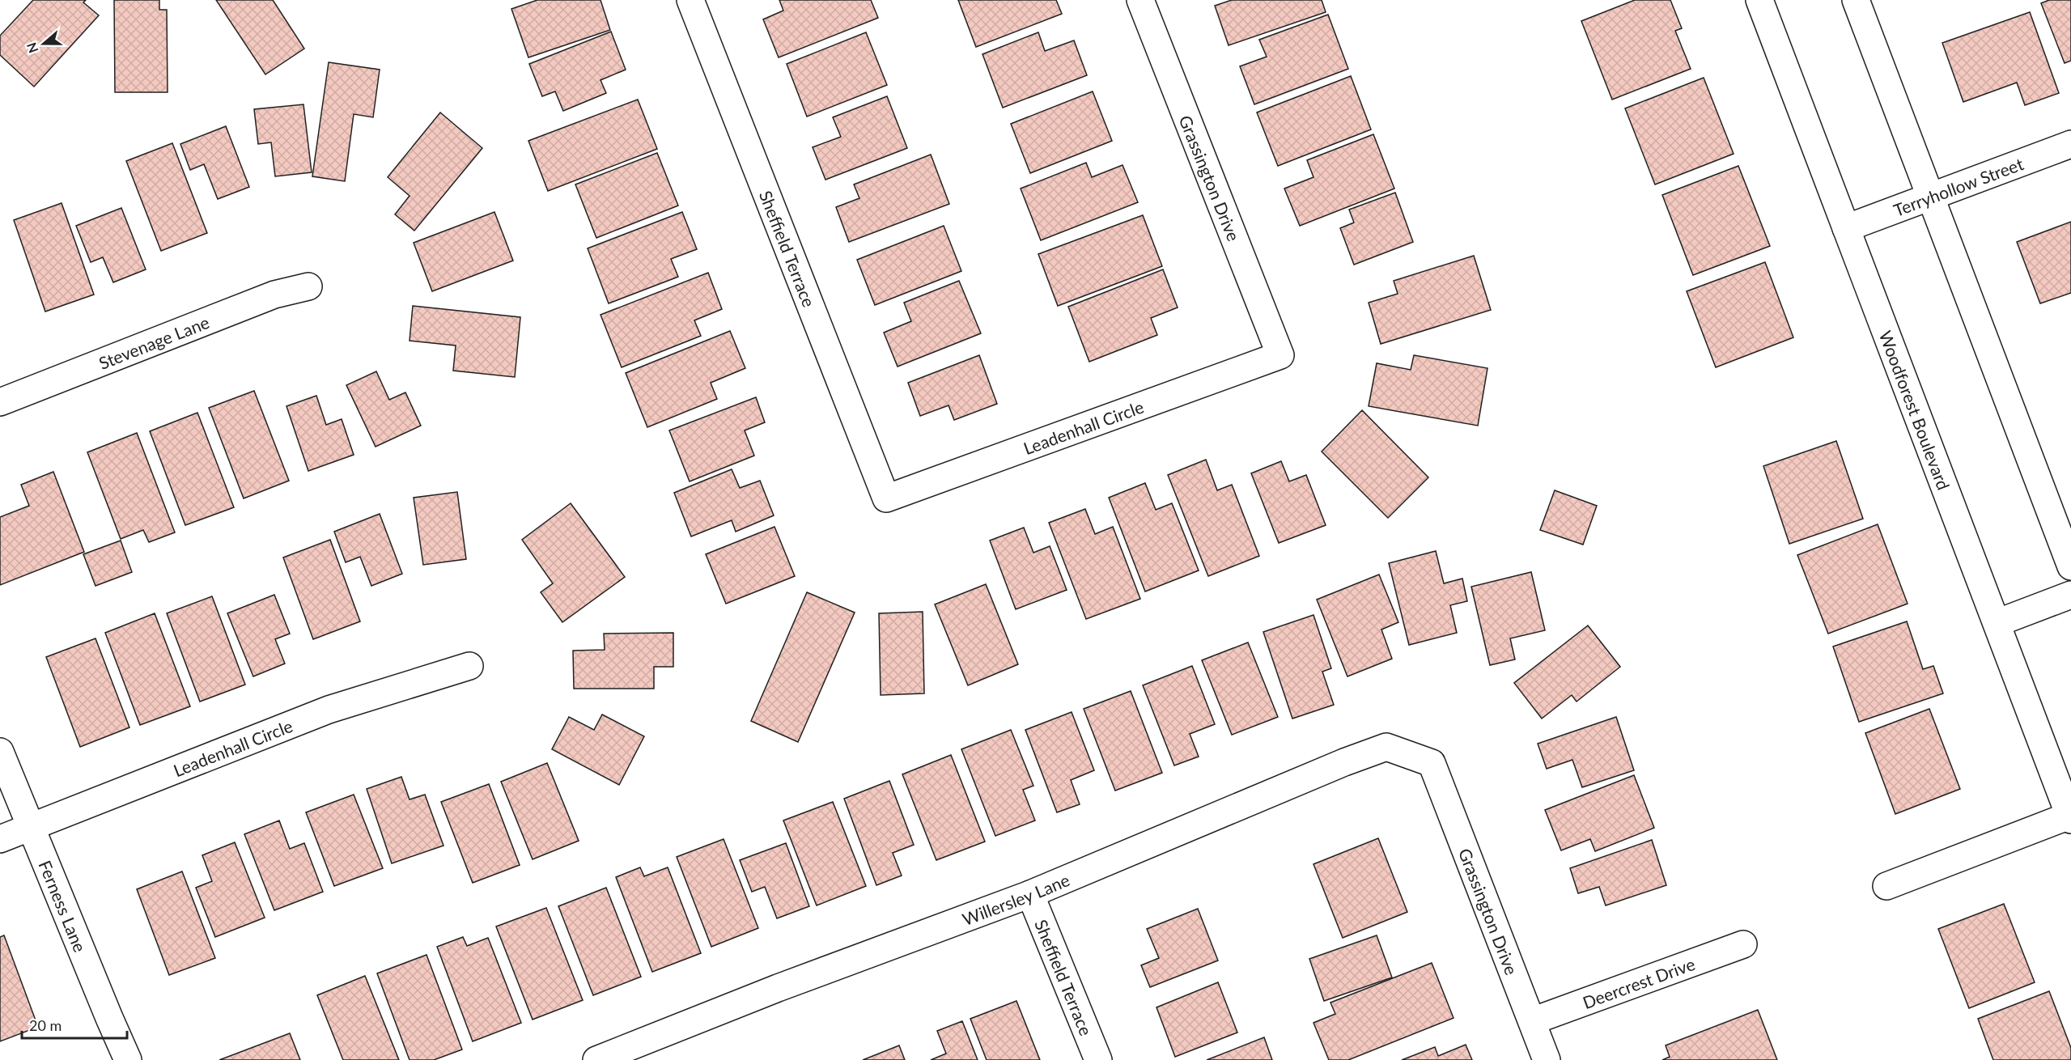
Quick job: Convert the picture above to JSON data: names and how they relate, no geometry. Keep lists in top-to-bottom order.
{
  "streets": {
    "street": [
      "Grassington Drive",
      "Terryhollow Street",
      "Sheffield Terrace",
      "Stevenage Lane",
      "Woodforest Boulevard",
      "Leadenhall Circle",
      "Willersley Lane",
      "Ferness Lane",
      "Deercrest Drive"
    ]
  },
  "crossings": [
    ["Grassington Drive", "Leadenhall Circle"],
    ["Grassington Drive", "Willersley Lane"],
    ["Grassington Drive", "Deercrest Drive"],
    ["Terryhollow Street", "Woodforest Boulevard"],
    ["Sheffield Terrace", "Leadenhall Circle"],
    ["Sheffield Terrace", "Willersley Lane"],
    ["Leadenhall Circle", "Ferness Lane"]
  ],
  "scale_bar": "20 m",
  "north": "left"
}
